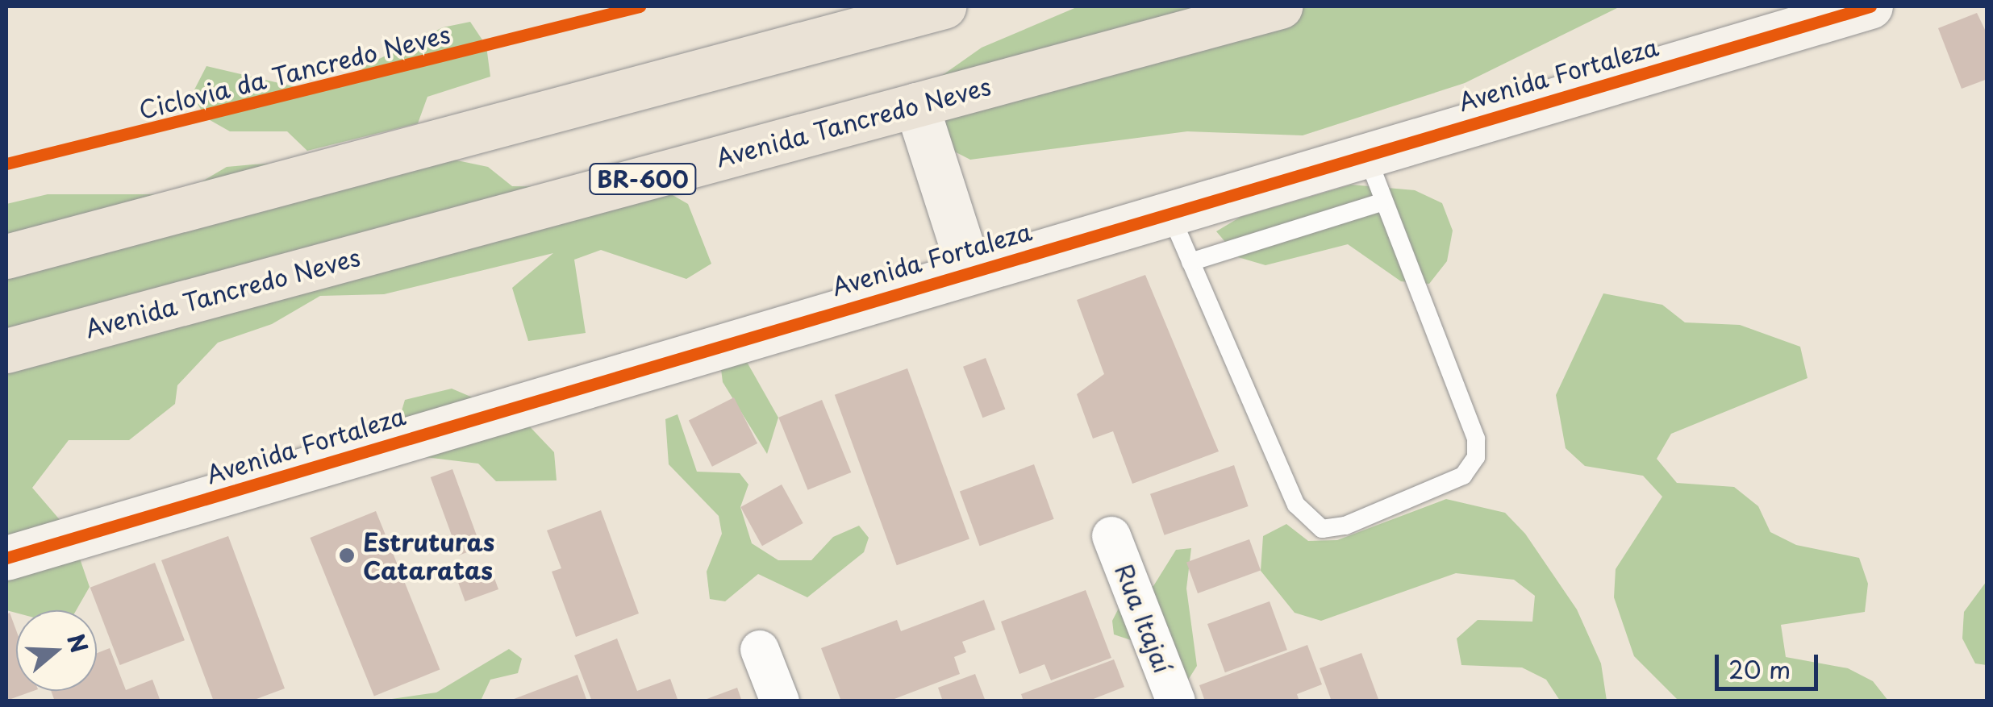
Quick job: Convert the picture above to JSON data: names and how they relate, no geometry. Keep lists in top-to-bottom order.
{
  "streets": {
    "main road": ["Avenida Tancredo Neves", "BR-600"],
    "street": ["Avenida Fortaleza", "Rua Itajaí"],
    "cycle path": ["Ciclovia da Tancredo Neves"]
  },
  "places": ["Estruturas Cataratas"],
  "scale_bar": "20 m",
  "north": "right"
}
